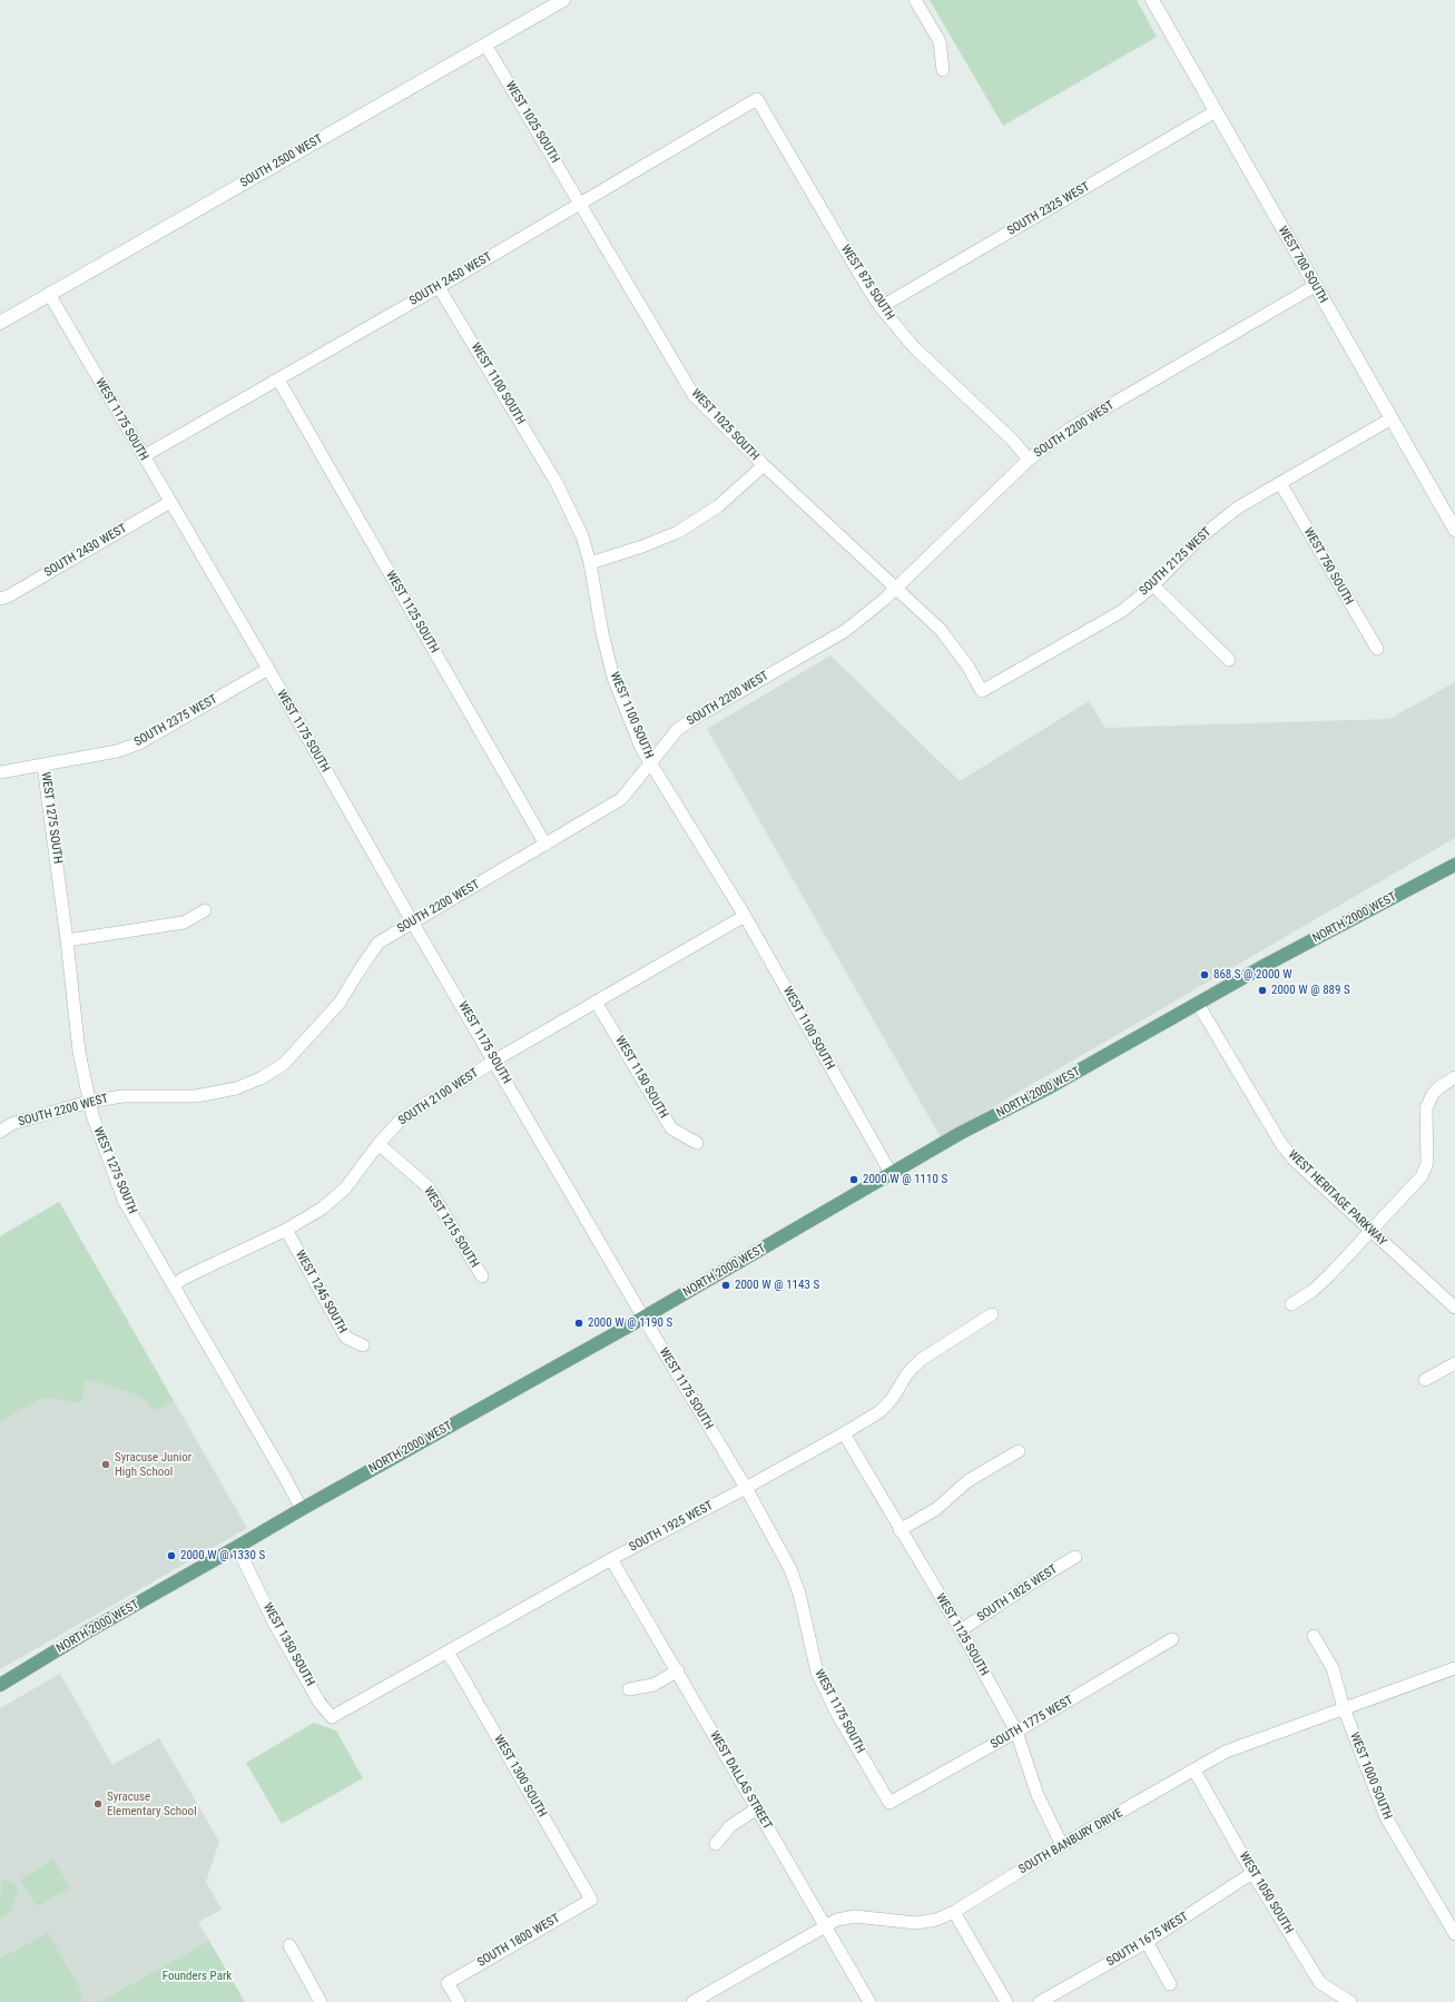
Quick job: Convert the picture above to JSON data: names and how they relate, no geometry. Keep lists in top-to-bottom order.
{
  "streets": {
    "main road": ["NORTH 2000 WEST"],
    "street": [
      "WEST 1025 SOUTH",
      "SOUTH 2500 WEST",
      "SOUTH 2325 WEST",
      "WEST 700 SOUTH",
      "SOUTH 2450 WEST",
      "WEST 875 SOUTH",
      "WEST 1100 SOUTH",
      "WEST 1175 SOUTH",
      "SOUTH 2200 WEST",
      "SOUTH 2430 WEST",
      "SOUTH 2125 WEST",
      "WEST 750 SOUTH",
      "WEST 1125 SOUTH",
      "SOUTH 2375 WEST",
      "WEST 1275 SOUTH",
      "WEST 1150 SOUTH",
      "SOUTH 2100 WEST",
      "WEST HERITAGE PARKWAY",
      "WEST 1215 SOUTH",
      "WEST 1245 SOUTH",
      "SOUTH 1925 WEST",
      "SOUTH 1825 WEST",
      "WEST 1350 SOUTH",
      "SOUTH 1775 WEST",
      "WEST 1300 SOUTH",
      "WEST 1000 SOUTH",
      "WEST DALLAS STREET",
      "SOUTH BANBURY DRIVE",
      "WEST 1050 SOUTH",
      "SOUTH 1675 WEST",
      "SOUTH 1800 WEST"
    ]
  },
  "crossings": [
    ["WEST 1025 SOUTH", "SOUTH 2500 WEST"],
    ["WEST 1025 SOUTH", "SOUTH 2450 WEST"],
    ["WEST 1025 SOUTH", "SOUTH 2200 WEST"],
    ["WEST 1025 SOUTH", "SOUTH 2125 WEST"],
    ["SOUTH 2500 WEST", "WEST 1175 SOUTH"],
    ["SOUTH 2325 WEST", "WEST 700 SOUTH"],
    ["SOUTH 2325 WEST", "WEST 875 SOUTH"],
    ["WEST 700 SOUTH", "SOUTH 2200 WEST"],
    ["WEST 700 SOUTH", "SOUTH 2125 WEST"],
    ["SOUTH 2450 WEST", "WEST 875 SOUTH"],
    ["SOUTH 2450 WEST", "WEST 1100 SOUTH"],
    ["SOUTH 2450 WEST", "WEST 1175 SOUTH"],
    ["SOUTH 2450 WEST", "WEST 1125 SOUTH"],
    ["WEST 875 SOUTH", "SOUTH 2200 WEST"],
    ["WEST 1100 SOUTH", "SOUTH 2200 WEST"],
    ["WEST 1100 SOUTH", "NORTH 2000 WEST"],
    ["WEST 1100 SOUTH", "SOUTH 2100 WEST"],
    ["WEST 1175 SOUTH", "SOUTH 2200 WEST"],
    ["WEST 1175 SOUTH", "SOUTH 2430 WEST"],
    ["WEST 1175 SOUTH", "SOUTH 2375 WEST"],
    ["WEST 1175 SOUTH", "NORTH 2000 WEST"],
    ["WEST 1175 SOUTH", "SOUTH 2100 WEST"],
    ["WEST 1175 SOUTH", "SOUTH 1925 WEST"],
    ["WEST 1175 SOUTH", "SOUTH 1775 WEST"],
    ["SOUTH 2200 WEST", "WEST 1125 SOUTH"],
    ["SOUTH 2200 WEST", "WEST 1275 SOUTH"],
    ["SOUTH 2125 WEST", "WEST 750 SOUTH"],
    ["WEST 1125 SOUTH", "SOUTH 1925 WEST"],
    ["WEST 1125 SOUTH", "SOUTH 1825 WEST"],
    ["WEST 1125 SOUTH", "SOUTH 1775 WEST"],
    ["WEST 1125 SOUTH", "SOUTH BANBURY DRIVE"],
    ["SOUTH 2375 WEST", "WEST 1275 SOUTH"],
    ["WEST 1275 SOUTH", "NORTH 2000 WEST"],
    ["WEST 1275 SOUTH", "SOUTH 2100 WEST"],
    ["NORTH 2000 WEST", "WEST HERITAGE PARKWAY"],
    ["NORTH 2000 WEST", "WEST 1350 SOUTH"],
    ["WEST 1150 SOUTH", "SOUTH 2100 WEST"],
    ["SOUTH 2100 WEST", "WEST 1215 SOUTH"],
    ["SOUTH 2100 WEST", "WEST 1245 SOUTH"],
    ["SOUTH 1925 WEST", "WEST 1350 SOUTH"],
    ["SOUTH 1925 WEST", "WEST 1300 SOUTH"],
    ["SOUTH 1925 WEST", "WEST DALLAS STREET"],
    ["WEST 1300 SOUTH", "SOUTH 1800 WEST"],
    ["WEST 1000 SOUTH", "SOUTH BANBURY DRIVE"],
    ["WEST DALLAS STREET", "SOUTH BANBURY DRIVE"],
    ["SOUTH BANBURY DRIVE", "WEST 1050 SOUTH"],
    ["WEST 1050 SOUTH", "SOUTH 1675 WEST"]
  ],
  "parks": ["Founders Park"],
  "places": [
    "868 S @ 2000 W",
    "2000 W @ 889 S",
    "2000 W @ 1110 S",
    "2000 W @ 1143 S",
    "2000 W @ 1190 S",
    "Syracuse Junior High School",
    "2000 W @ 1330 S",
    "Syracuse Elementary School"
  ]
}
